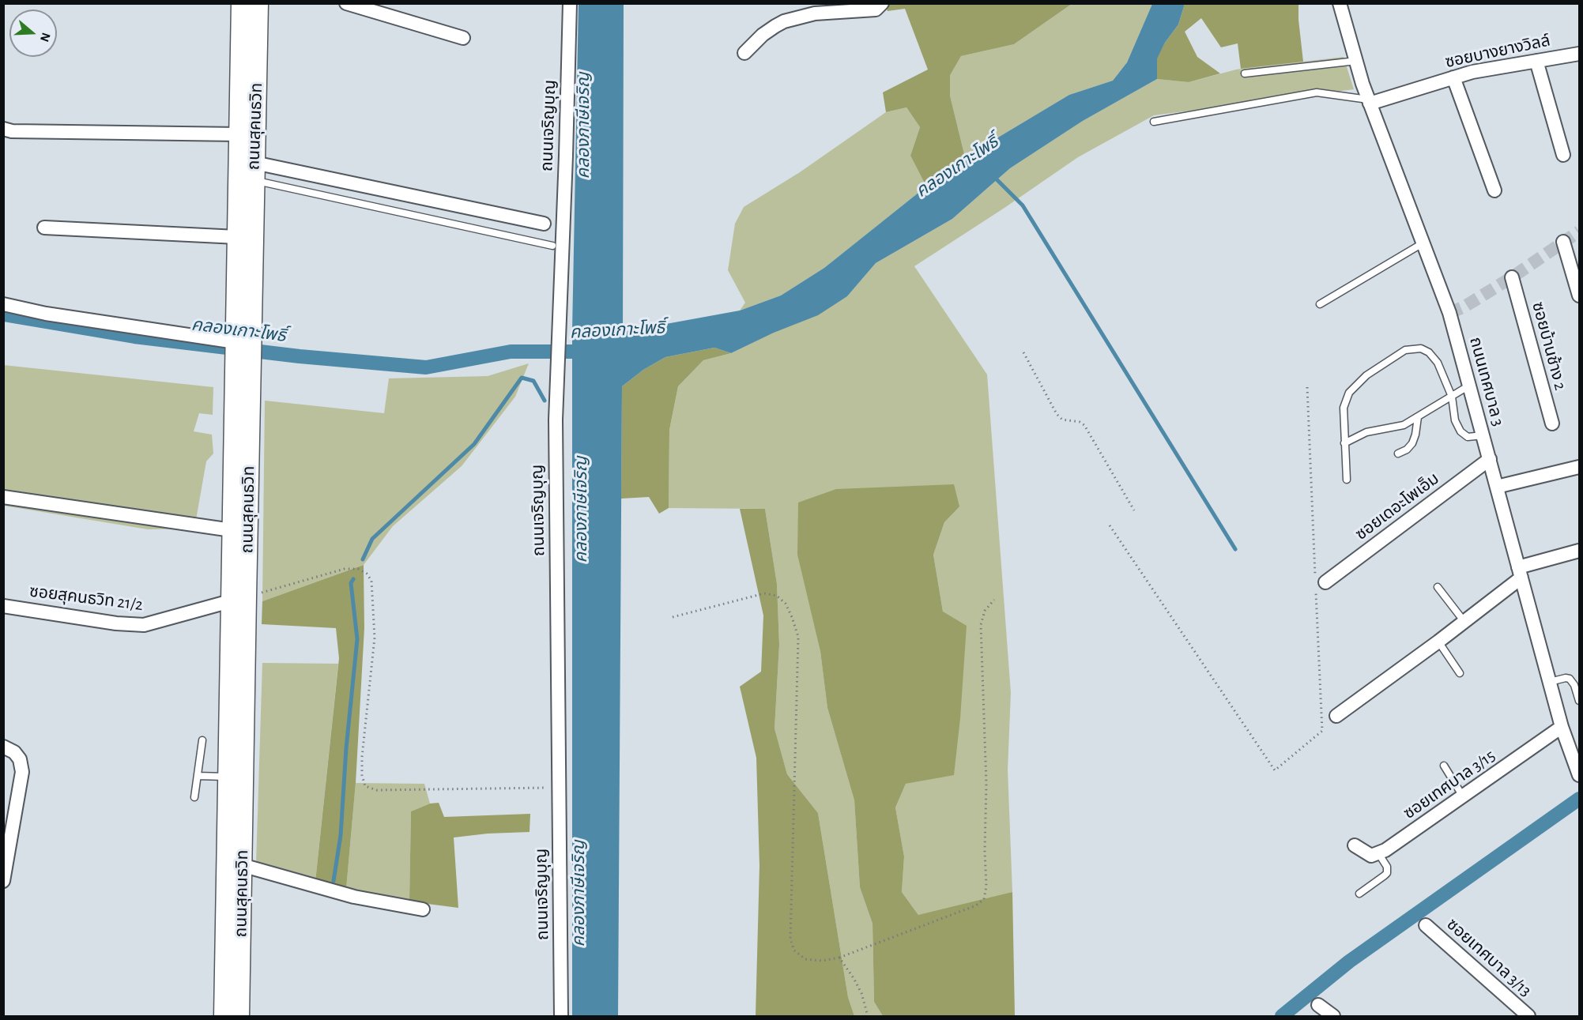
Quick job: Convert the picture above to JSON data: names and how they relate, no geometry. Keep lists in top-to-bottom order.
{
  "streets": {
    "main road": ["ถนนสุคนธวิท"],
    "street": [
      "ซอยบางยางวิลล์",
      "ถนนเจริญบุญ",
      "ซอยบ้านช้าง 2",
      "ถนนเทศบาล 3",
      "ซอยเดอะโพเอ็ม",
      "ซอยสุคนธวิท 21/2",
      "ซอยเทศบาล 3/15",
      "ซอยเทศบาล 3/13"
    ]
  },
  "crossings": [
    ["ซอยบางยางวิลล์", "ถนนเทศบาล 3"],
    ["ถนนสุคนธวิท", "ซอยสุคนธวิท 21/2"],
    ["ถนนเทศบาล 3", "ซอยเดอะโพเอ็ม"],
    ["ถนนเทศบาล 3", "ซอยเทศบาล 3/15"]
  ],
  "water": ["คลองภาษีเจริญ", "คลองเกาะโพธิ์"],
  "north": "right"
}
